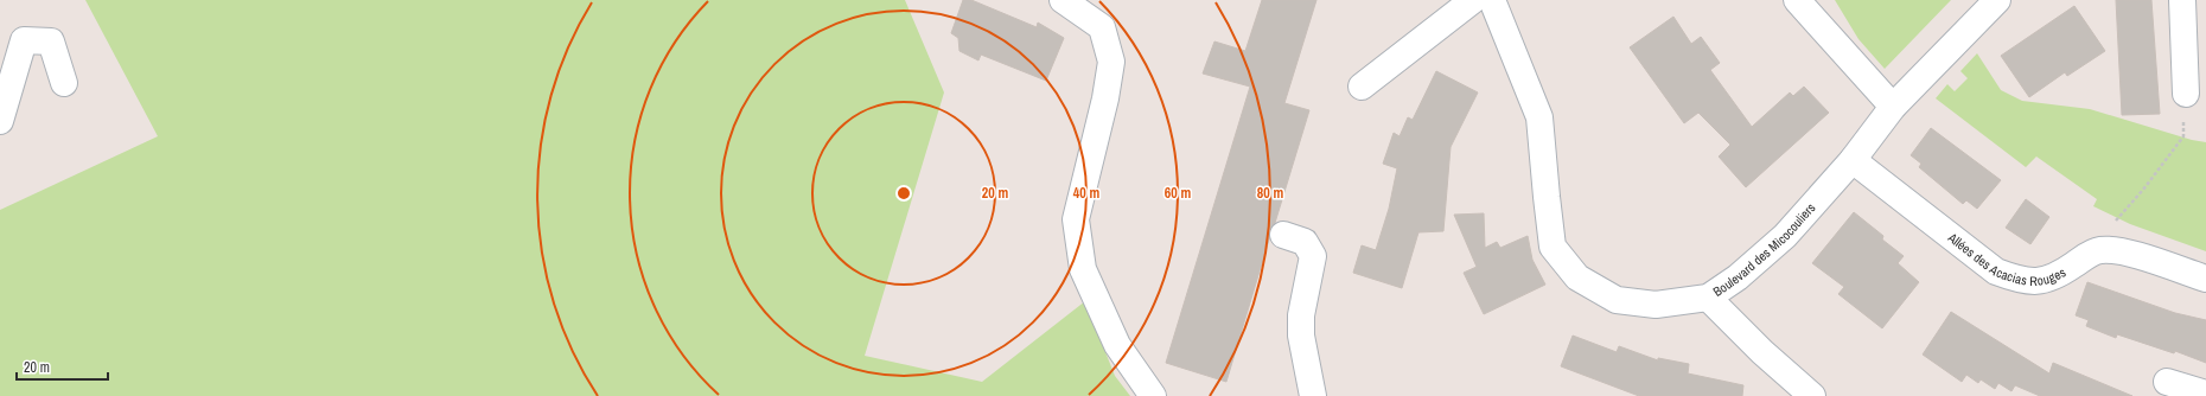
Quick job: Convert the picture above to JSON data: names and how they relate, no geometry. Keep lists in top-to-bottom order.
{
  "streets": {
    "street": ["Boulevard des Micocouliers", "Allées des Acacias Rouges"]
  },
  "crossings": [
    ["Boulevard des Micocouliers", "Allées des Acacias Rouges"]
  ],
  "scale_bar": "20 m",
  "rings": [
    "20 m",
    "40 m",
    "60 m",
    "80 m"
  ]
}
